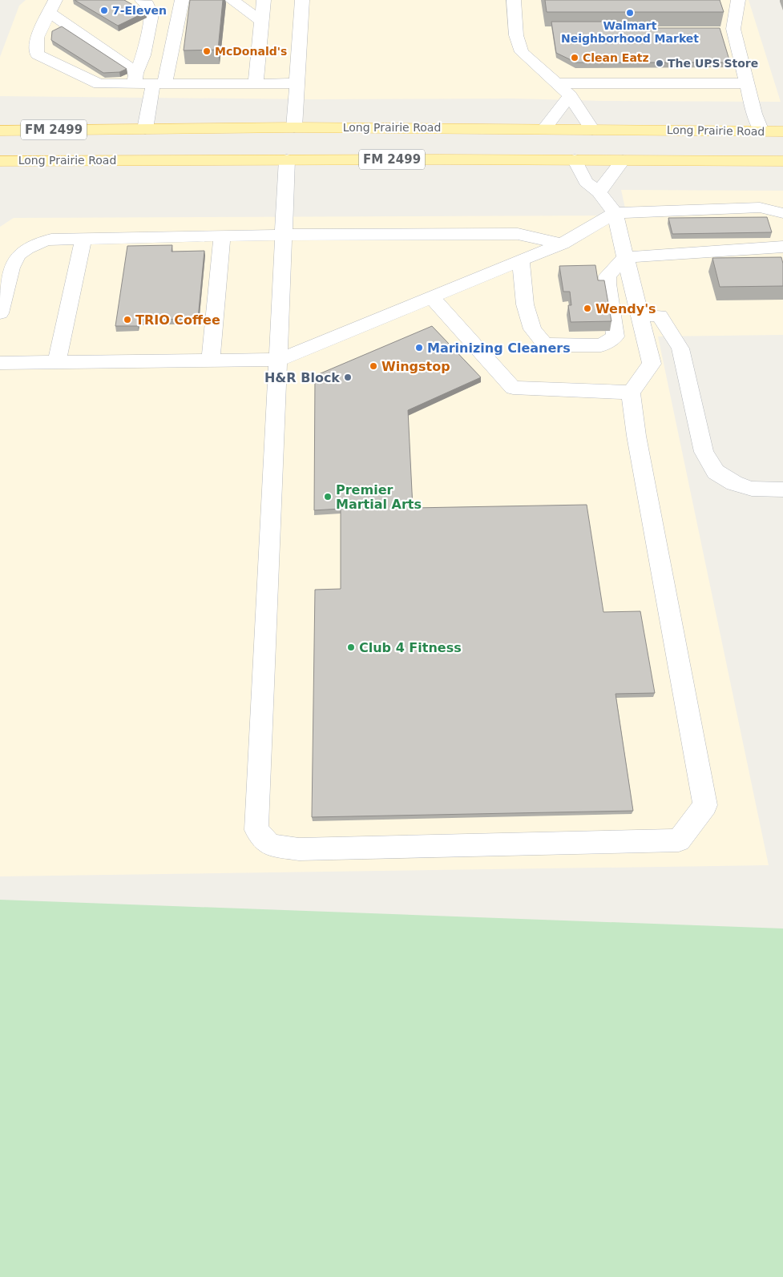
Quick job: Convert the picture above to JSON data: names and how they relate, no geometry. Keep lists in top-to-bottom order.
{
  "streets": {
    "main road": ["Long Prairie Road", "FM 2499"]
  },
  "places": [
    "7-Eleven",
    "Walmart Neighborhood Market",
    "McDonald's",
    "Clean Eatz",
    "The UPS Store",
    "Wendy's",
    "TRIO Coffee",
    "Marinizing Cleaners",
    "Wingstop",
    "H&R Block",
    "Premier Martial Arts",
    "Club 4 Fitness"
  ]
}
